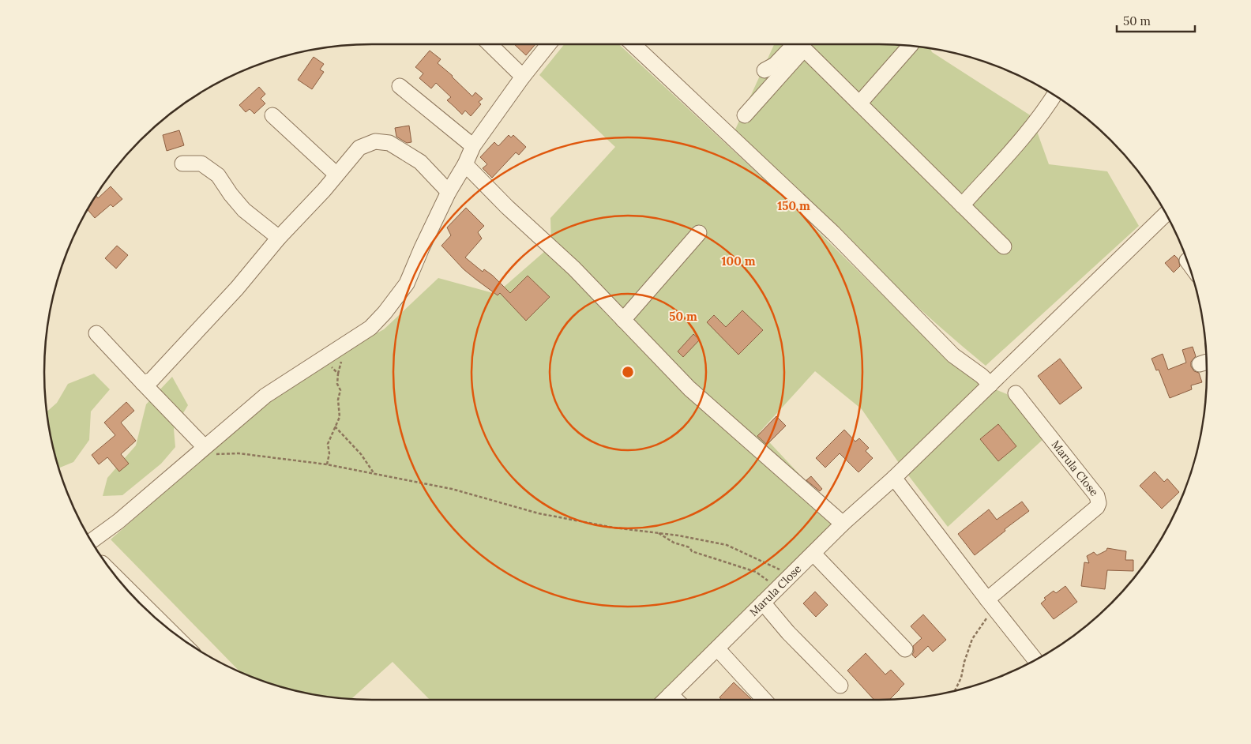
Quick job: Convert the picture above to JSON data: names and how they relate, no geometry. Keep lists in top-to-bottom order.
{
  "streets": {
    "street": ["Marula Close"]
  },
  "scale_bar": "50 m",
  "rings": ["150 m", "100 m", "50 m"]
}
